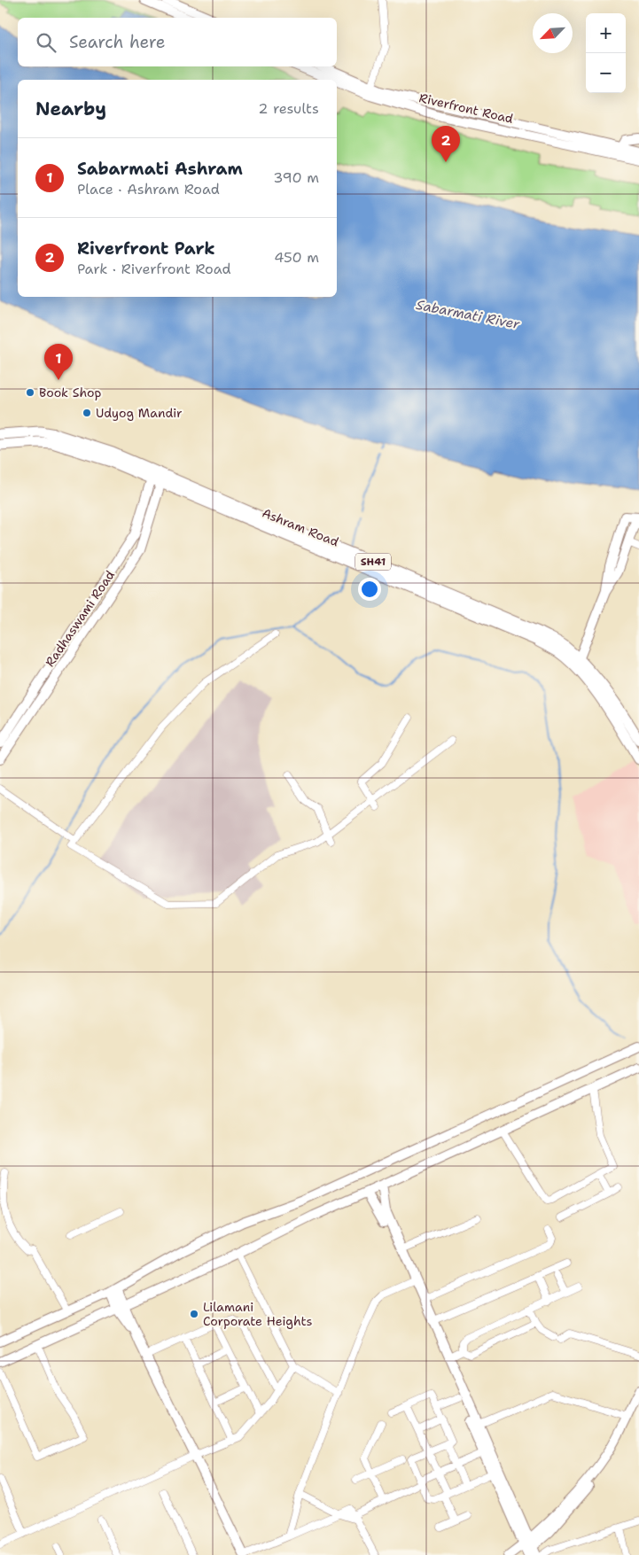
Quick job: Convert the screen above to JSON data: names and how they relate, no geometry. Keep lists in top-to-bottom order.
{
  "streets": {
    "main road": ["Riverfront Road", "Ashram Road", "Radhaswami Road"]
  },
  "crossings": [
    ["Ashram Road", "Radhaswami Road"]
  ],
  "water": ["Sabarmati River"],
  "places": ["Book Shop", "Udyog Mandir", "Lilamani Corporate Heights"],
  "north": "bottom left",
  "page": {
    "map_buttons": ["+", "−"],
    "search": "Search here",
    "heading": ["Nearby", "2 results"],
    "pins": ["2", "1"],
    "list": [
      {
        "mark": "1",
        "name": "Sabarmati Ashram",
        "note": "Place · Ashram Road",
        "value": "390 m"
      },
      {
        "mark": "2",
        "name": "Riverfront Park",
        "note": "Park · Riverfront Road",
        "value": "450 m"
      }
    ]
  }
}
